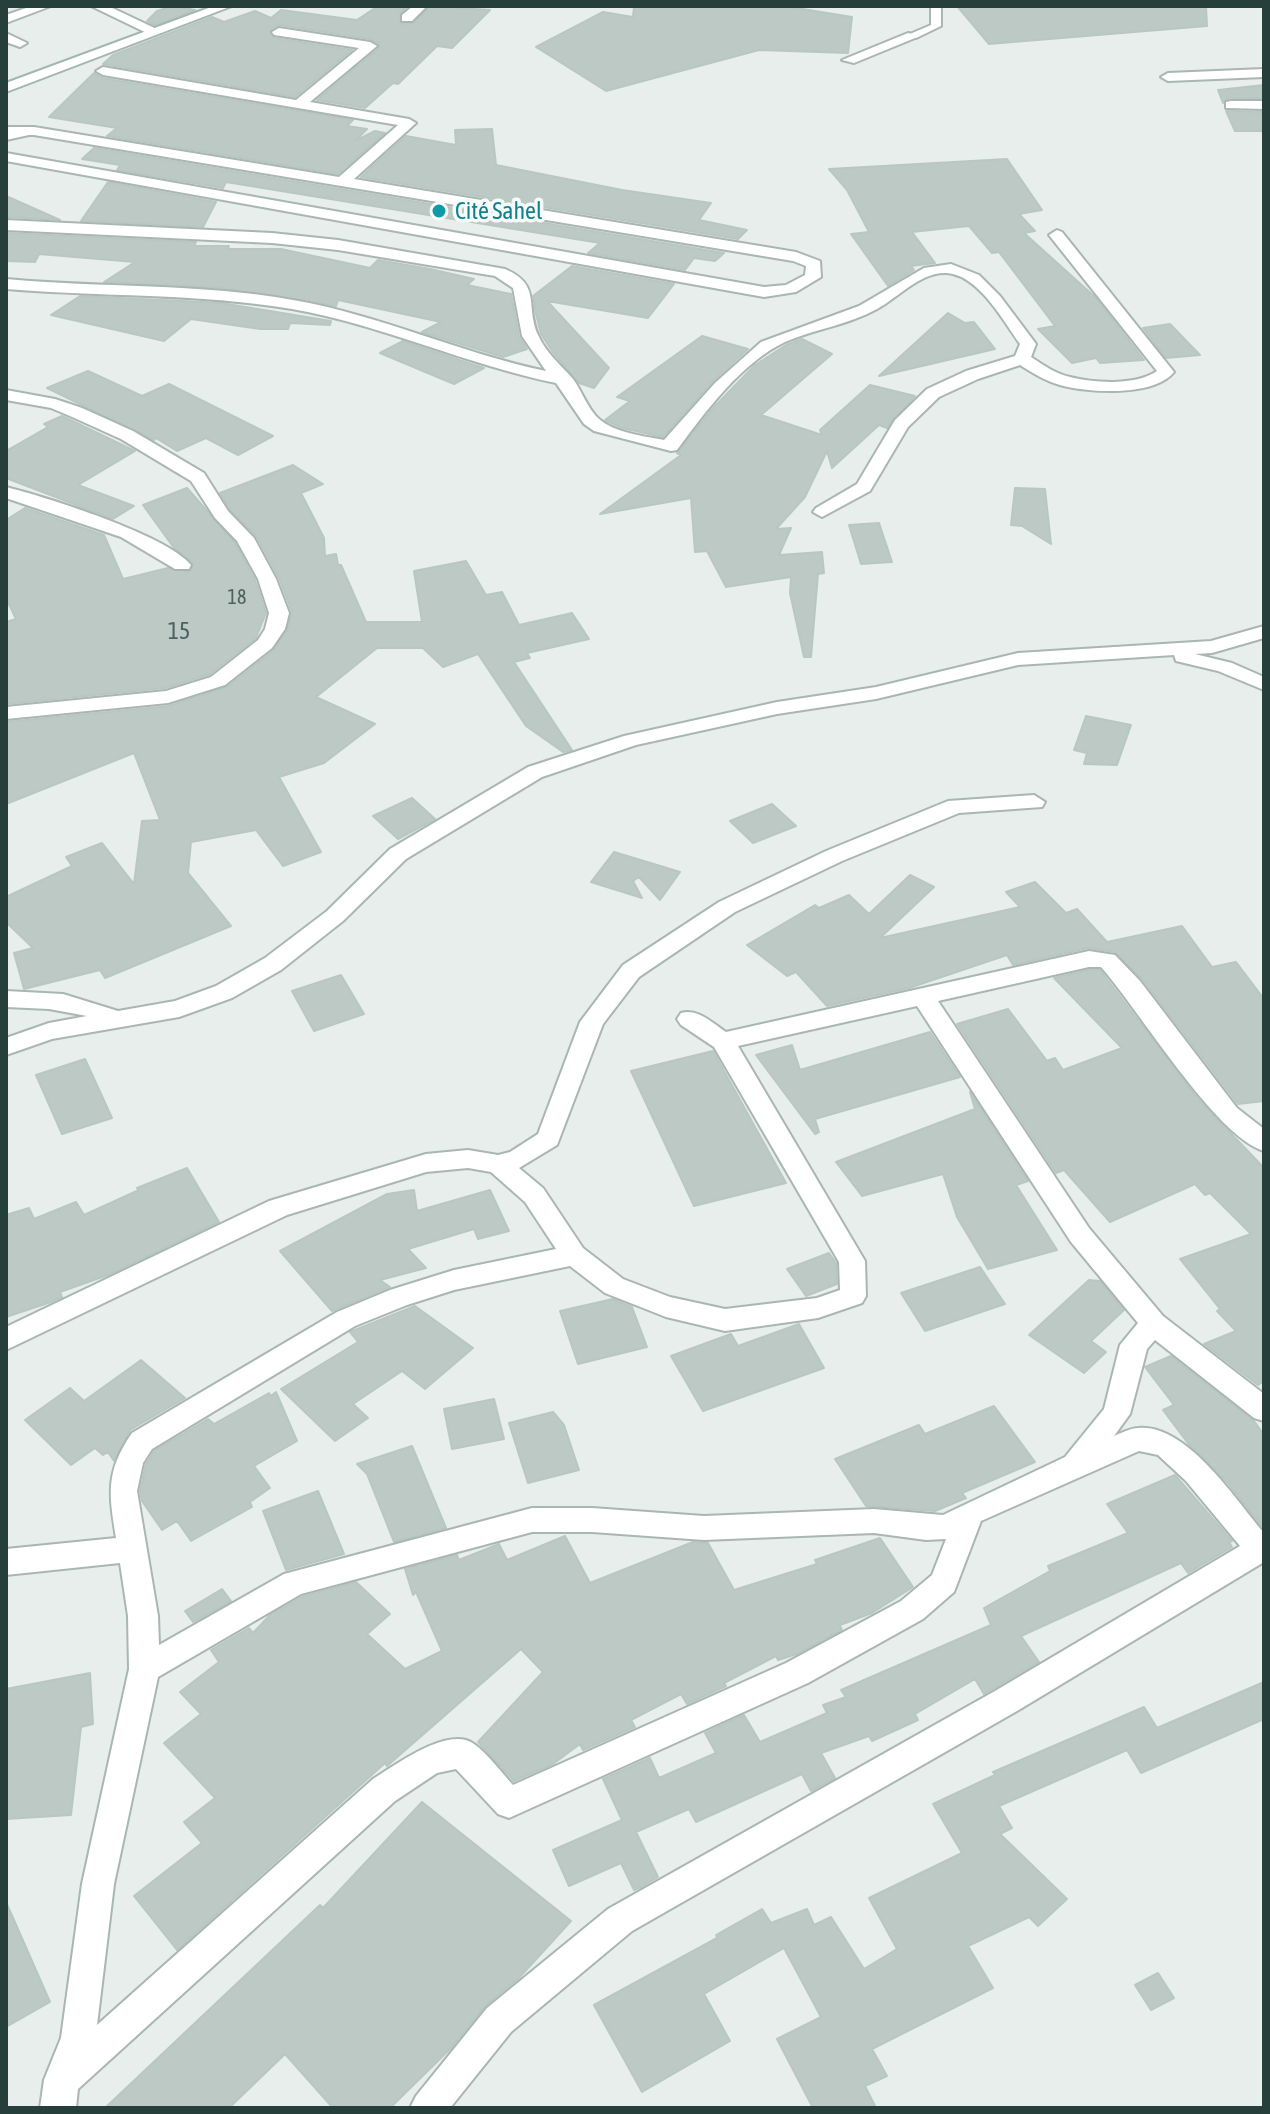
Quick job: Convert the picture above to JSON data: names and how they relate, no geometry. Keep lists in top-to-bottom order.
{
  "places": ["Cité Sahel"],
  "house_numbers": ["18", "15"]
}
